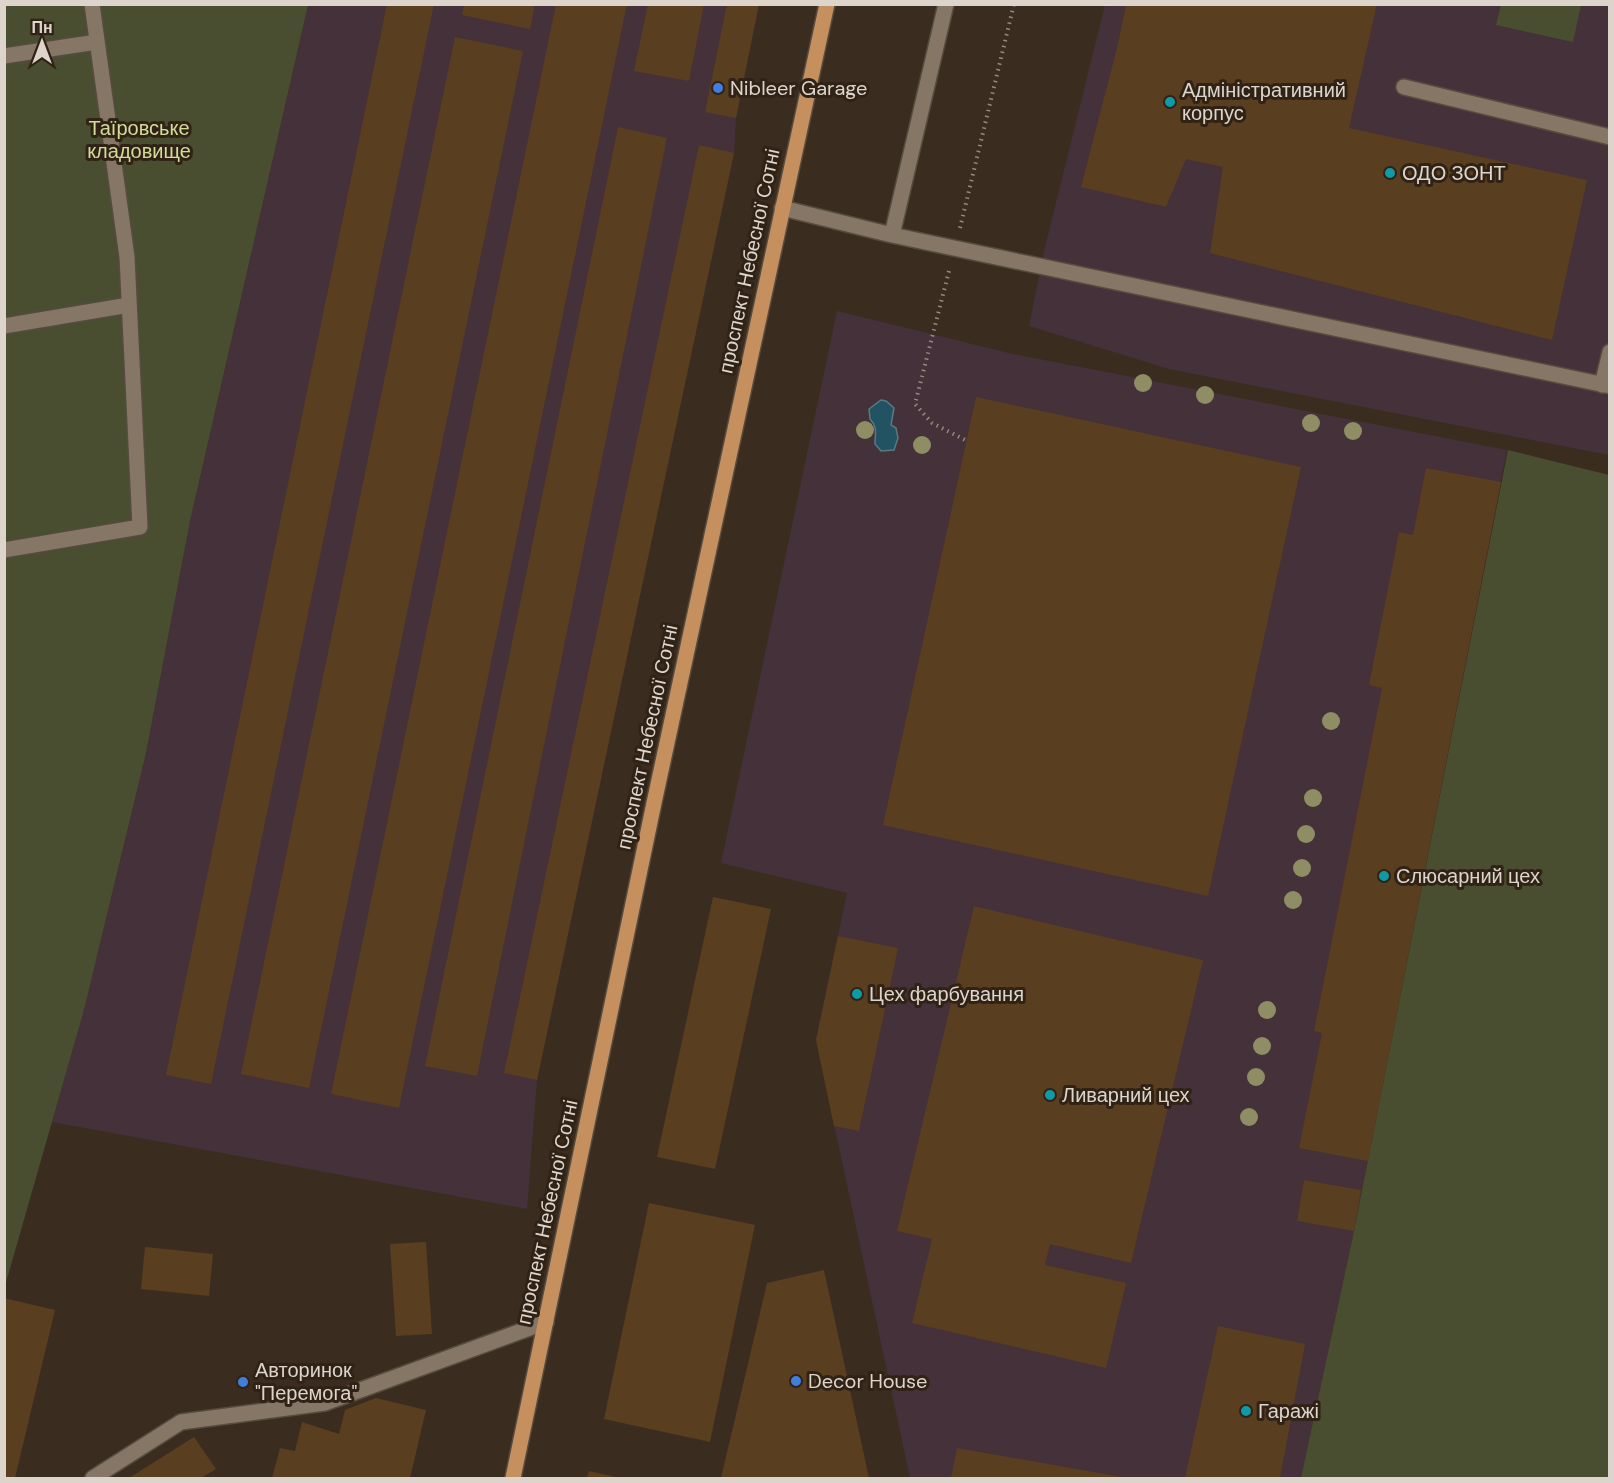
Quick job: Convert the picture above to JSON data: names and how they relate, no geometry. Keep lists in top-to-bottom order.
{
  "streets": {
    "main road": ["проспект Небесної Сотні"]
  },
  "parks": ["Таїровське кладовище"],
  "places": [
    "Nibleer Garage",
    "Адміністративний корпус",
    "ОДО ЗОНТ",
    "Слюсарний цех",
    "Цех фарбування",
    "Ливарний цех",
    "Decor House",
    "Авторинок \"Перемога\"",
    "Гаражі"
  ],
  "north": "top"
}
